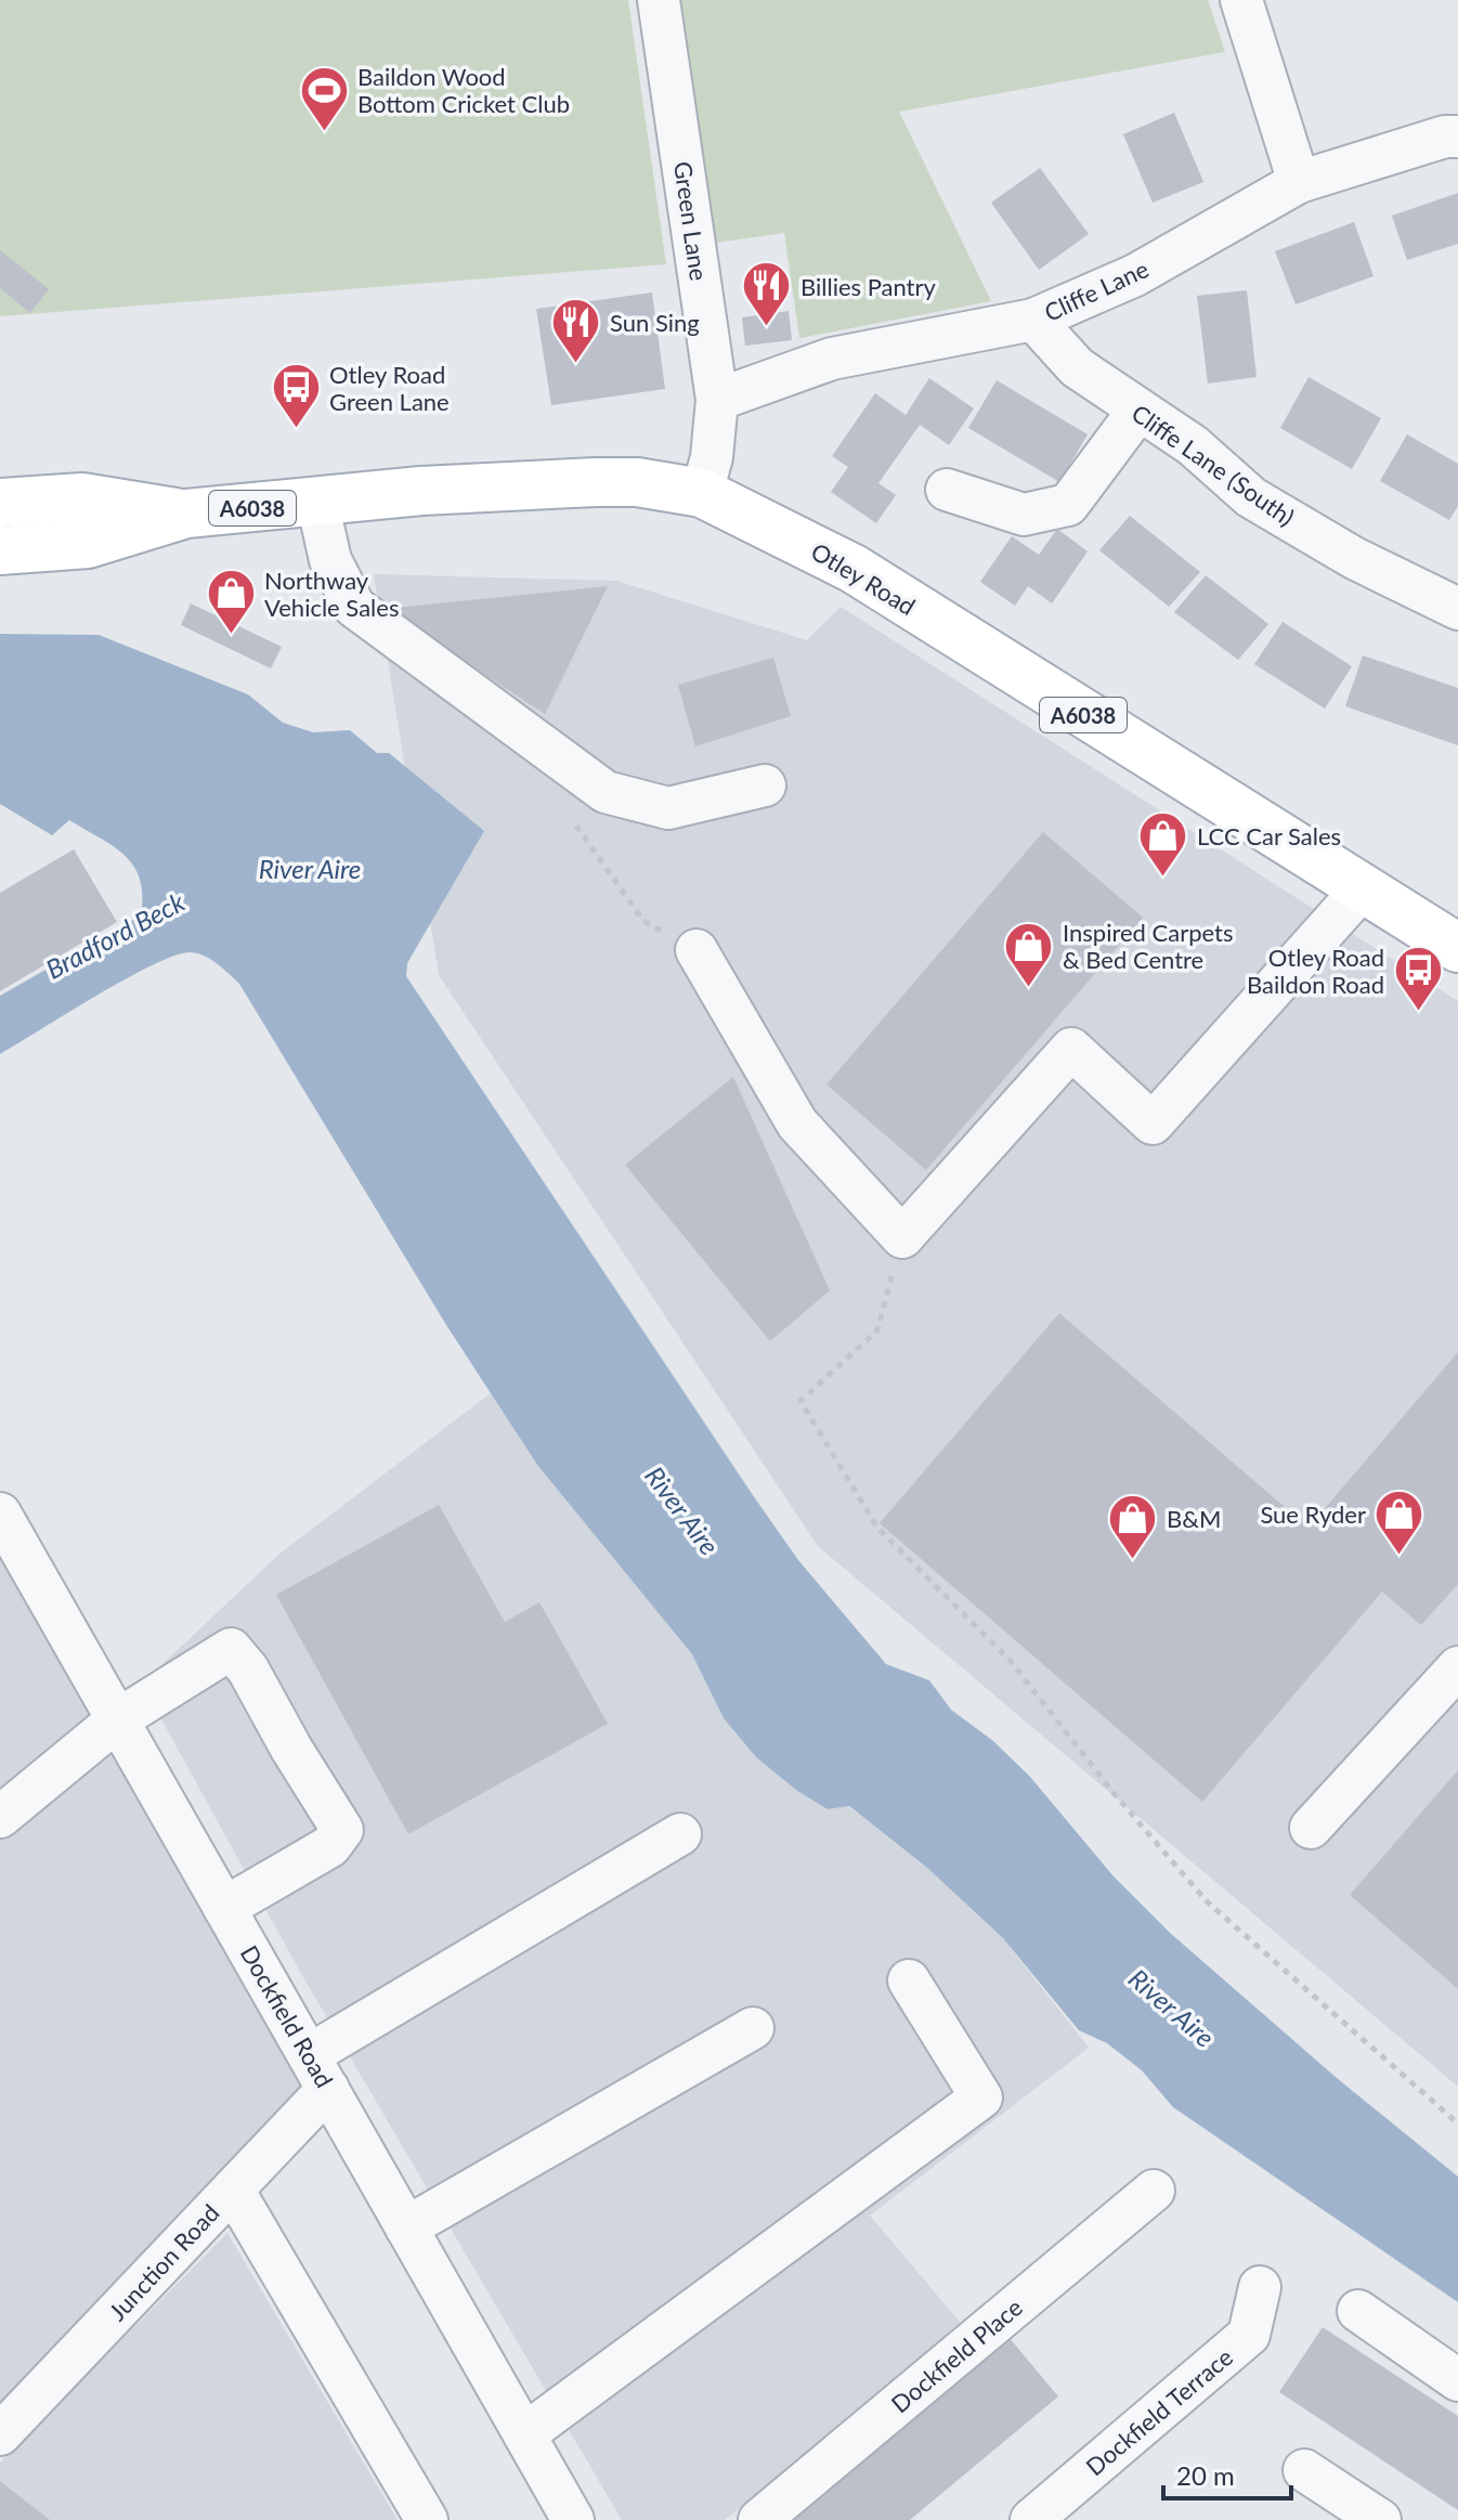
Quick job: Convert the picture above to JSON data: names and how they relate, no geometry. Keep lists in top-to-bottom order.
{
  "streets": {
    "main road": ["A6038", "Otley Road"],
    "street": [
      "Green Lane",
      "Cliffe Lane",
      "Cliffe Lane (South)",
      "Dockfield Road",
      "Junction Road",
      "Dockfield Place",
      "Dockfield Terrace"
    ]
  },
  "crossings": [
    ["Green Lane", "Cliffe Lane"],
    ["Green Lane", "Otley Road"],
    ["Cliffe Lane", "Cliffe Lane (South)"],
    ["Dockfield Road", "Junction Road"]
  ],
  "water": ["River Aire", "Bradford Beck"],
  "places": {
    "sports": ["Baildon Wood Bottom Cricket Club"],
    "restaurant": ["Billies Pantry", "Sun Sing"],
    "bus stop": ["Otley Road Green Lane", "Otley Road Baildon Road"],
    "shop": [
      "Northway Vehicle Sales",
      "LCC Car Sales",
      "Inspired Carpets & Bed Centre",
      "Sue Ryder",
      "B&M"
    ]
  },
  "scale_bar": "20 m"
}
